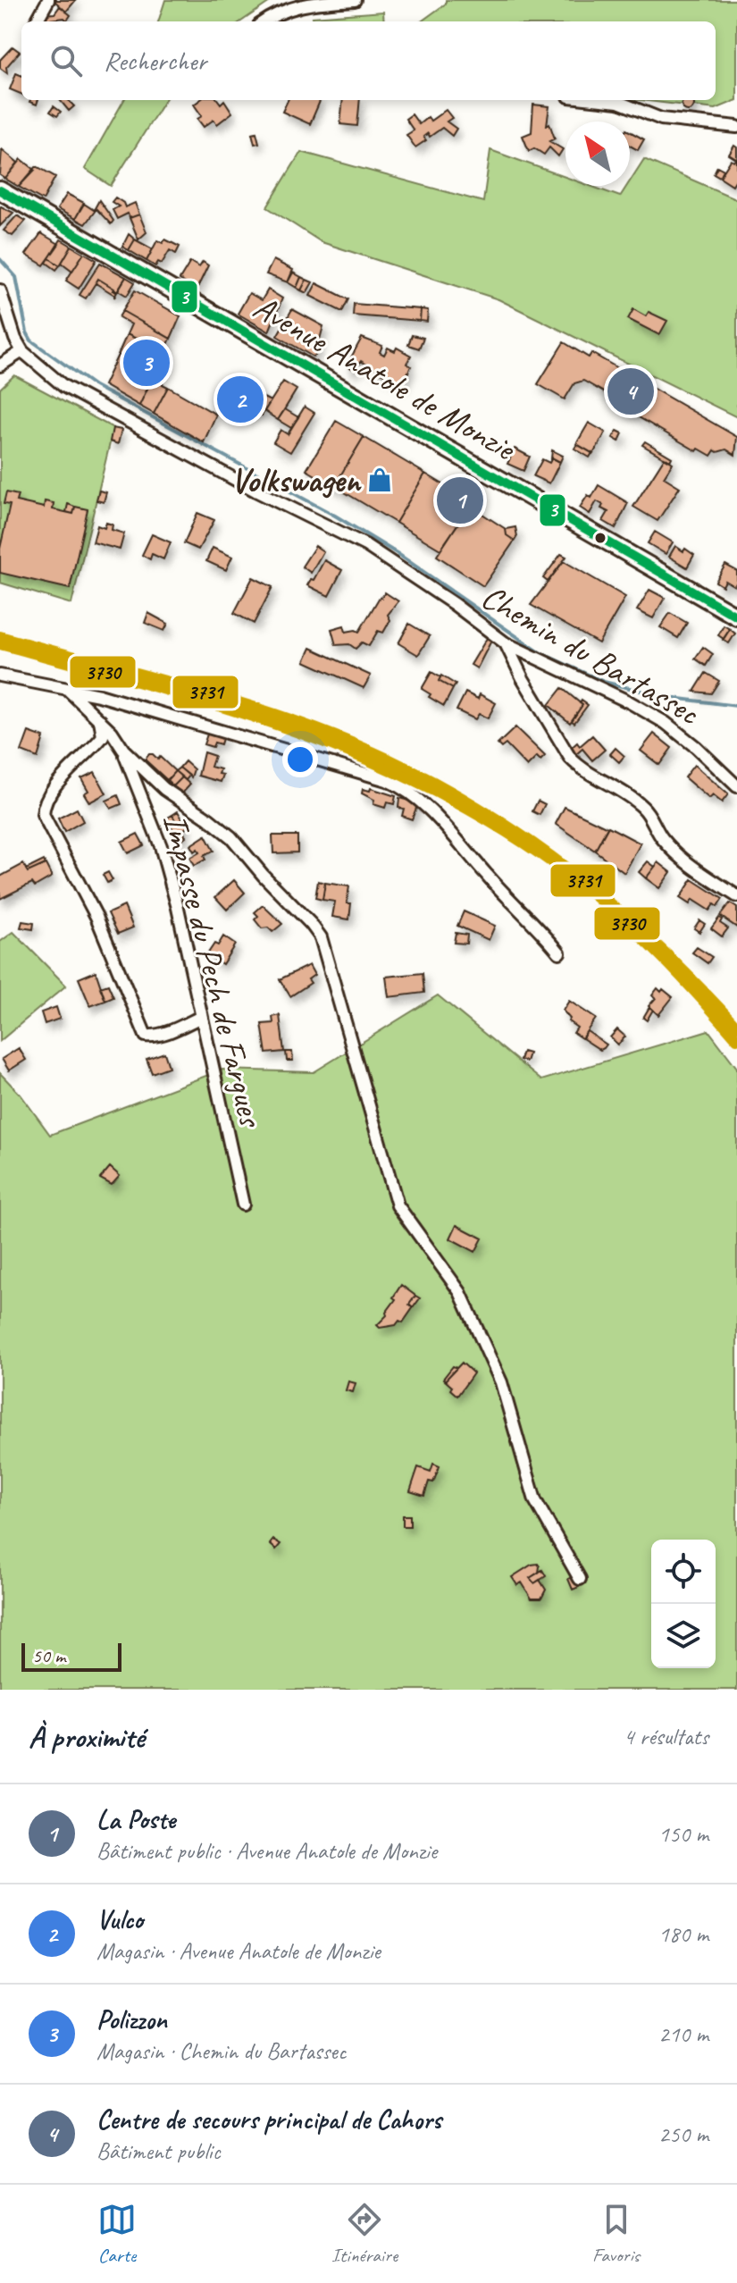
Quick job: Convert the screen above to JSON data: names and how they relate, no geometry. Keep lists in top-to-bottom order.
{
  "streets": {
    "main road": ["Avenue Anatole de Monzie"],
    "street": ["Chemin du Bartassec", "Impasse du Pech de Fargues"]
  },
  "places": {
    "shop": ["Volkswagen"]
  },
  "lines": ["transit line 3", "transit line 3731", "transit line 3730"],
  "scale_bar": "50 m",
  "north": "top left",
  "page": {
    "search": "Rechercher",
    "pins": [
      "3",
      "4",
      "2",
      "1"
    ],
    "scale": "50 m",
    "heading": ["À proximité", "4 résultats"],
    "list": [
      {
        "mark": "1",
        "name": "La Poste",
        "note": "Bâtiment public · Avenue Anatole de Monzie",
        "value": "150 m"
      },
      {
        "mark": "2",
        "name": "Vulco",
        "note": "Magasin · Avenue Anatole de Monzie",
        "value": "180 m"
      },
      {
        "mark": "3",
        "name": "Polizzon",
        "note": "Magasin · Chemin du Bartassec",
        "value": "210 m"
      },
      {
        "mark": "4",
        "name": "Centre de secours principal de Cahors",
        "note": "Bâtiment public",
        "value": "250 m"
      }
    ],
    "nav": ["Carte", "Itinéraire", "Favoris"]
  }
}
